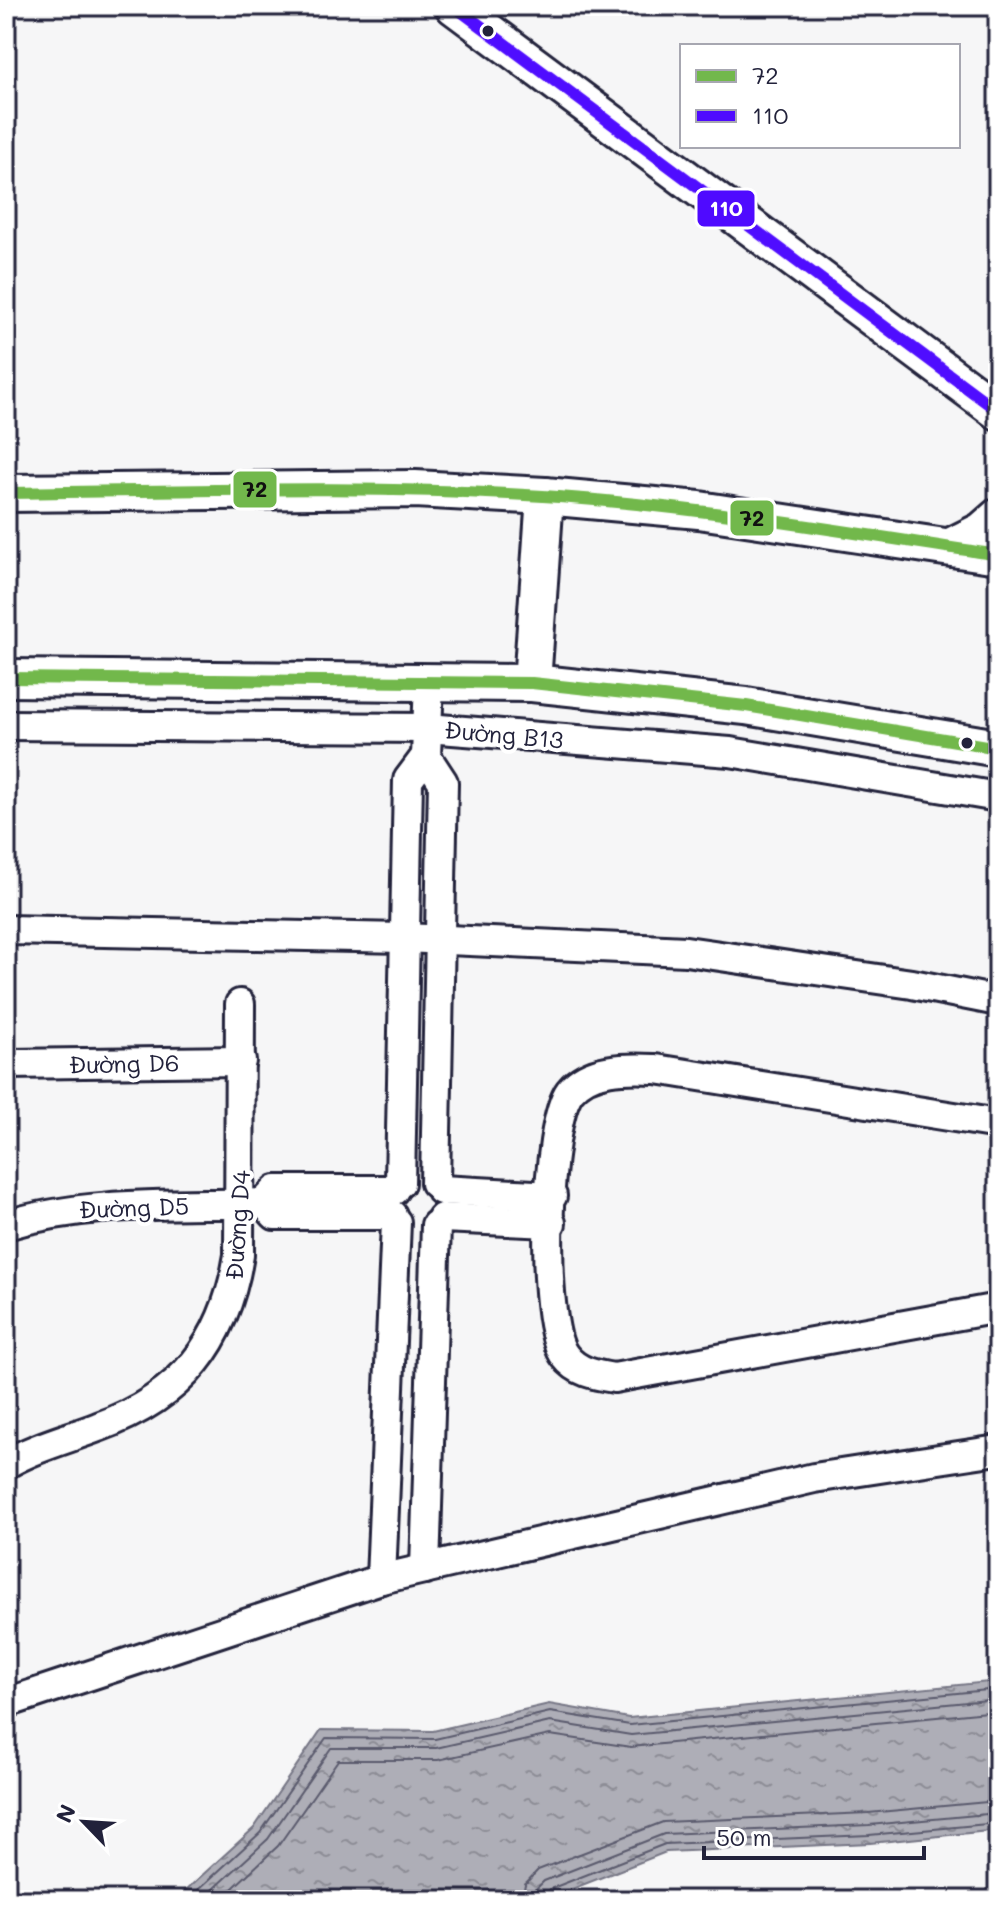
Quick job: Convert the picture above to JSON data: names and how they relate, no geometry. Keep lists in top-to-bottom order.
{
  "streets": {
    "street": [
      "Đường B13",
      "Đường D6",
      "Đường D5",
      "Đường D4"
    ]
  },
  "crossings": [
    ["Đường D6", "Đường D4"],
    ["Đường D5", "Đường D4"]
  ],
  "lines": ["transit line 110", "transit line 72"],
  "legend": ["72", "110"],
  "scale_bar": "50 m",
  "north": "top left"
}
